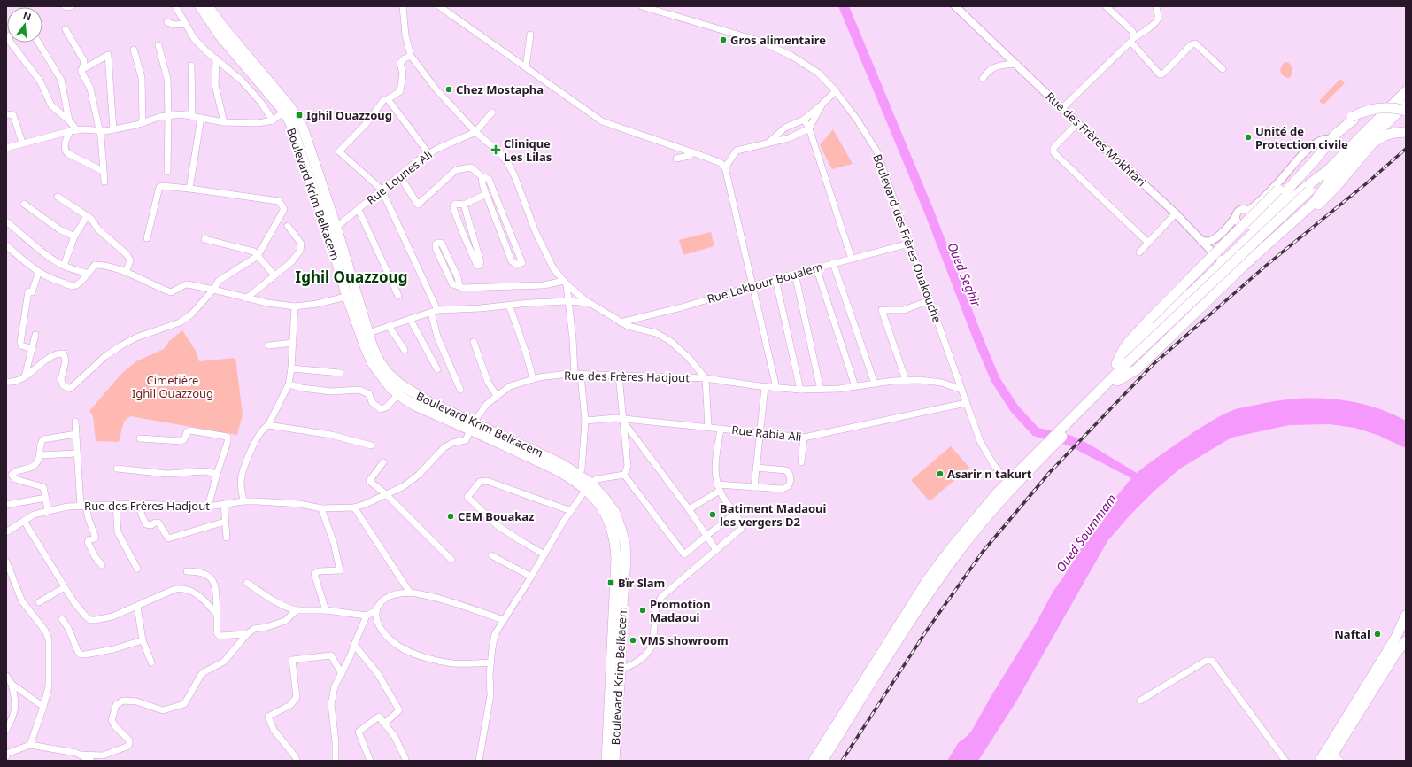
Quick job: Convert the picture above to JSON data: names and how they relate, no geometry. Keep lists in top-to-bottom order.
{
  "streets": {
    "main road": ["Boulevard Krim Belkacem"],
    "street": [
      "Rue des Frères Mokhtari",
      "Rue Lounes Ali",
      "Boulevard des Frères Ouakouche",
      "Rue Lekbour Boualem",
      "Rue des Frères Hadjout",
      "Rue Rabia Ali"
    ]
  },
  "crossings": [
    ["Rue Lounes Ali", "Boulevard Krim Belkacem"],
    ["Boulevard Krim Belkacem", "Rue des Frères Hadjout"],
    ["Boulevard des Frères Ouakouche", "Rue Lekbour Boualem"],
    ["Boulevard des Frères Ouakouche", "Rue des Frères Hadjout"],
    ["Boulevard des Frères Ouakouche", "Rue Rabia Ali"]
  ],
  "districts": ["Ighil Ouazzoug"],
  "water": ["Oued Seghir", "Oued Soummam"],
  "parks": ["Cimetière Ighil Ouazzoug"],
  "places": {
    "other": [
      "Gros alimentaire",
      "Chez Mostapha",
      "Unité de Protection civile",
      "Asarir n takurt",
      "Batiment Madaoui les vergers D2",
      "CEM Bouakaz",
      "Promotion Madaoui",
      "Naftal",
      "VMS showroom"
    ],
    "transit": ["Ighil Ouazzoug", "Bïr Slam"],
    "health": ["Clinique Les Lilas"]
  },
  "north": "top"
}
